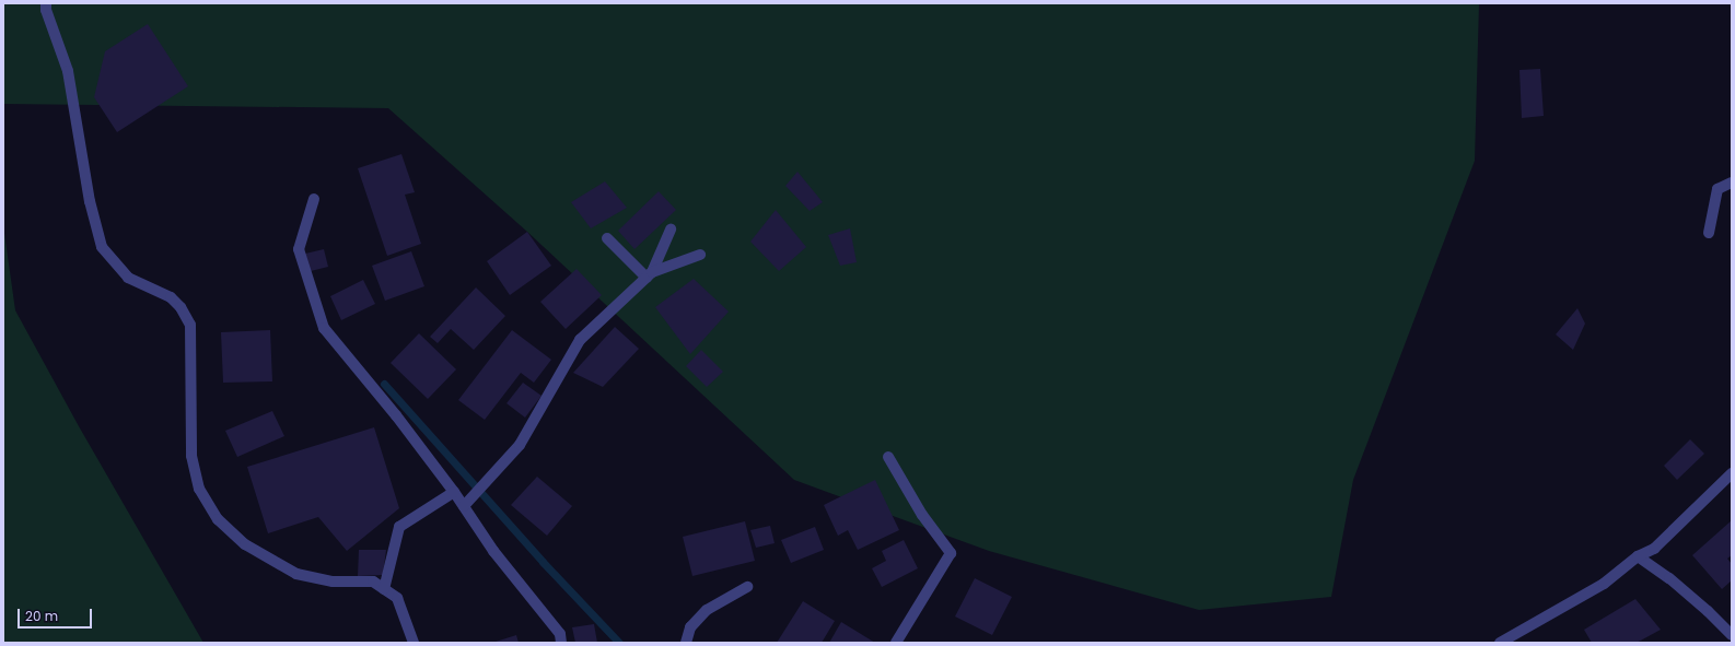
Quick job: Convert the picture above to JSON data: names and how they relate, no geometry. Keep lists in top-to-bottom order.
{
  "scale_bar": "20 m"
}
